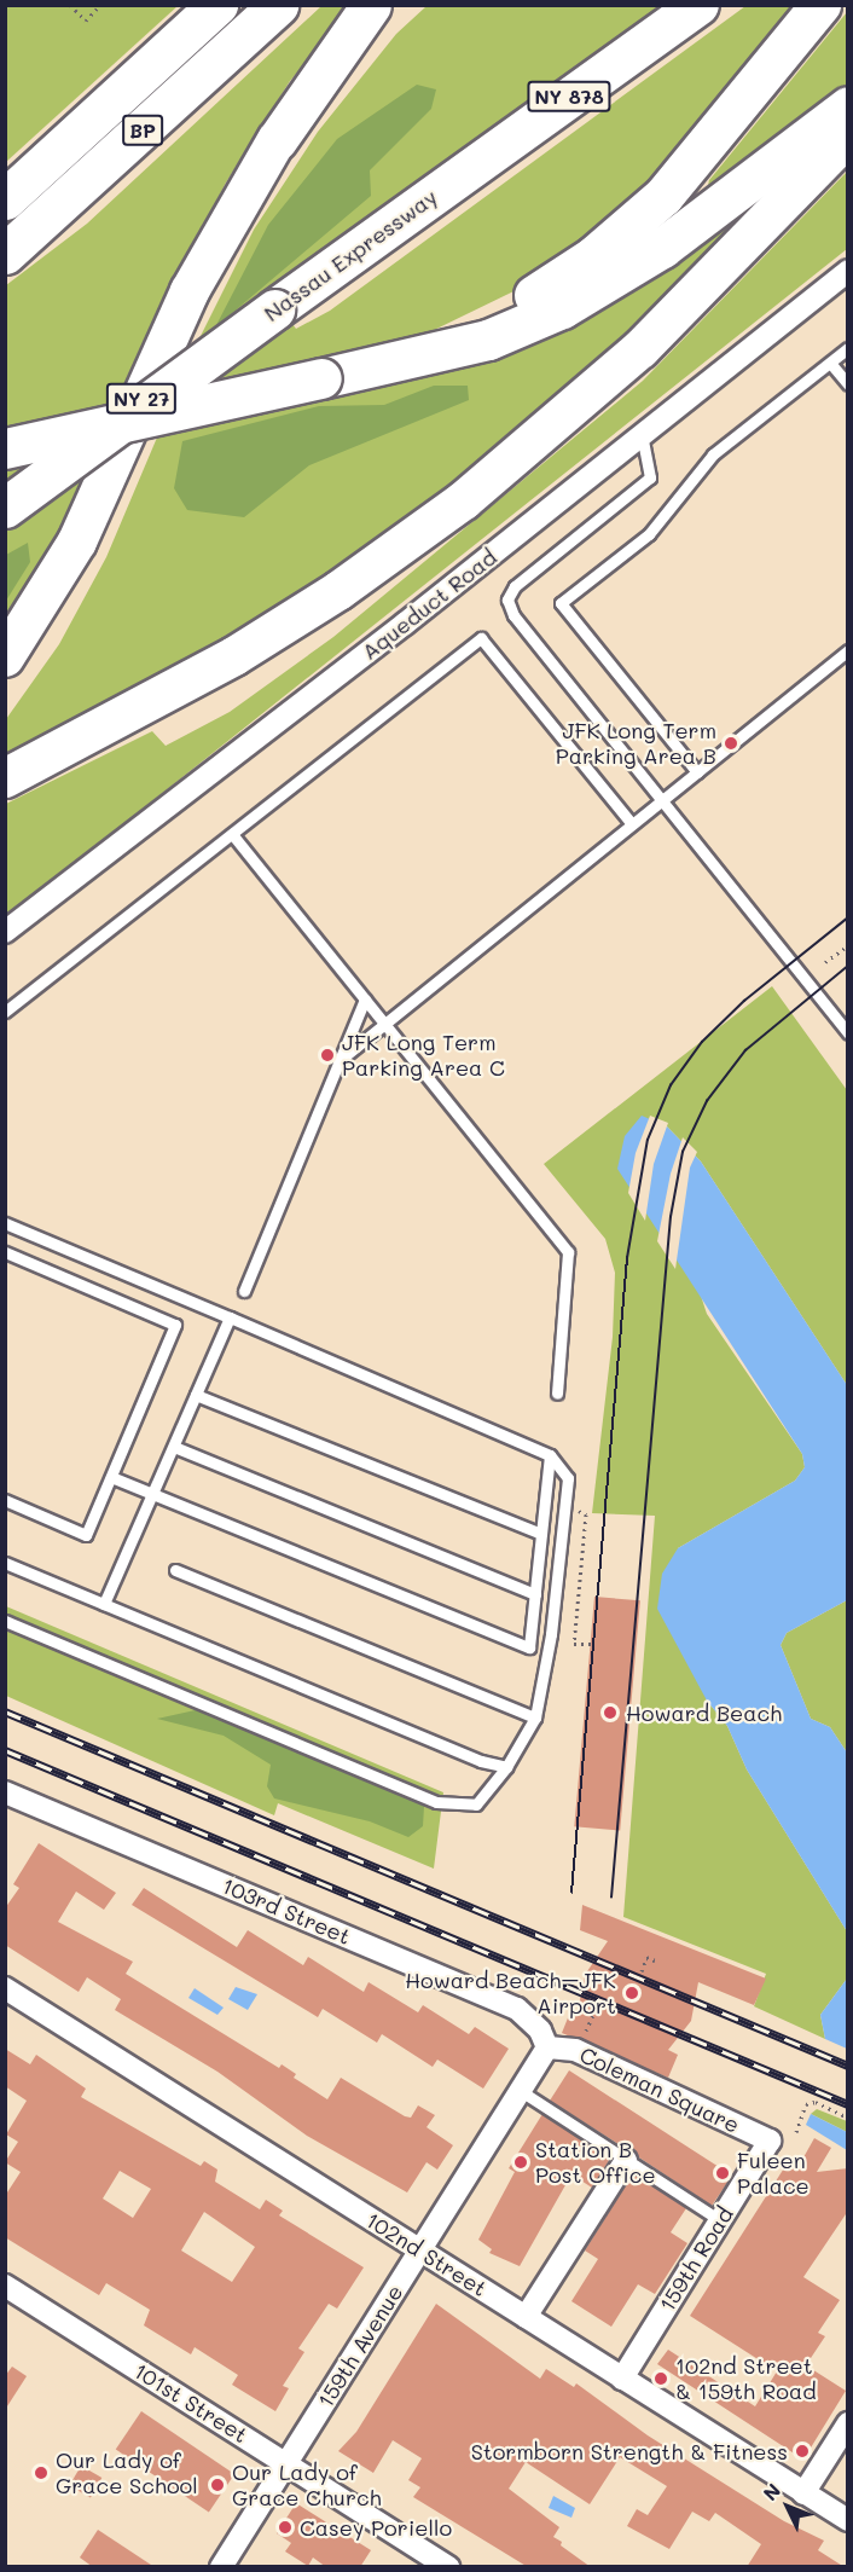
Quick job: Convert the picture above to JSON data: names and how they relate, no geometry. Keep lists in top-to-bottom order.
{
  "streets": {
    "highway": [
      "NY 878",
      "BP",
      "Nassau Expressway",
      "NY 27"
    ],
    "street": [
      "Aqueduct Road",
      "103rd Street",
      "Coleman Square",
      "102nd Street",
      "159th Road",
      "159th Avenue",
      "101st Street"
    ]
  },
  "crossings": [
    ["103rd Street", "Coleman Square"],
    ["103rd Street", "159th Avenue"],
    ["Coleman Square", "159th Road"],
    ["Coleman Square", "159th Avenue"],
    ["102nd Street", "159th Road"],
    ["102nd Street", "159th Avenue"],
    ["159th Avenue", "101st Street"]
  ],
  "places": [
    "JFK Long Term Parking Area B",
    "JFK Long Term Parking Area C",
    "Howard Beach",
    "Howard Beach–JFK Airport",
    "Station B Post Office",
    "Fuleen Palace",
    "102nd Street & 159th Road",
    "Stormborn Strength & Fitness",
    "Our Lady of Grace School",
    "Our Lady of Grace Church",
    "Casey Poriello"
  ],
  "north": "top left"
}
